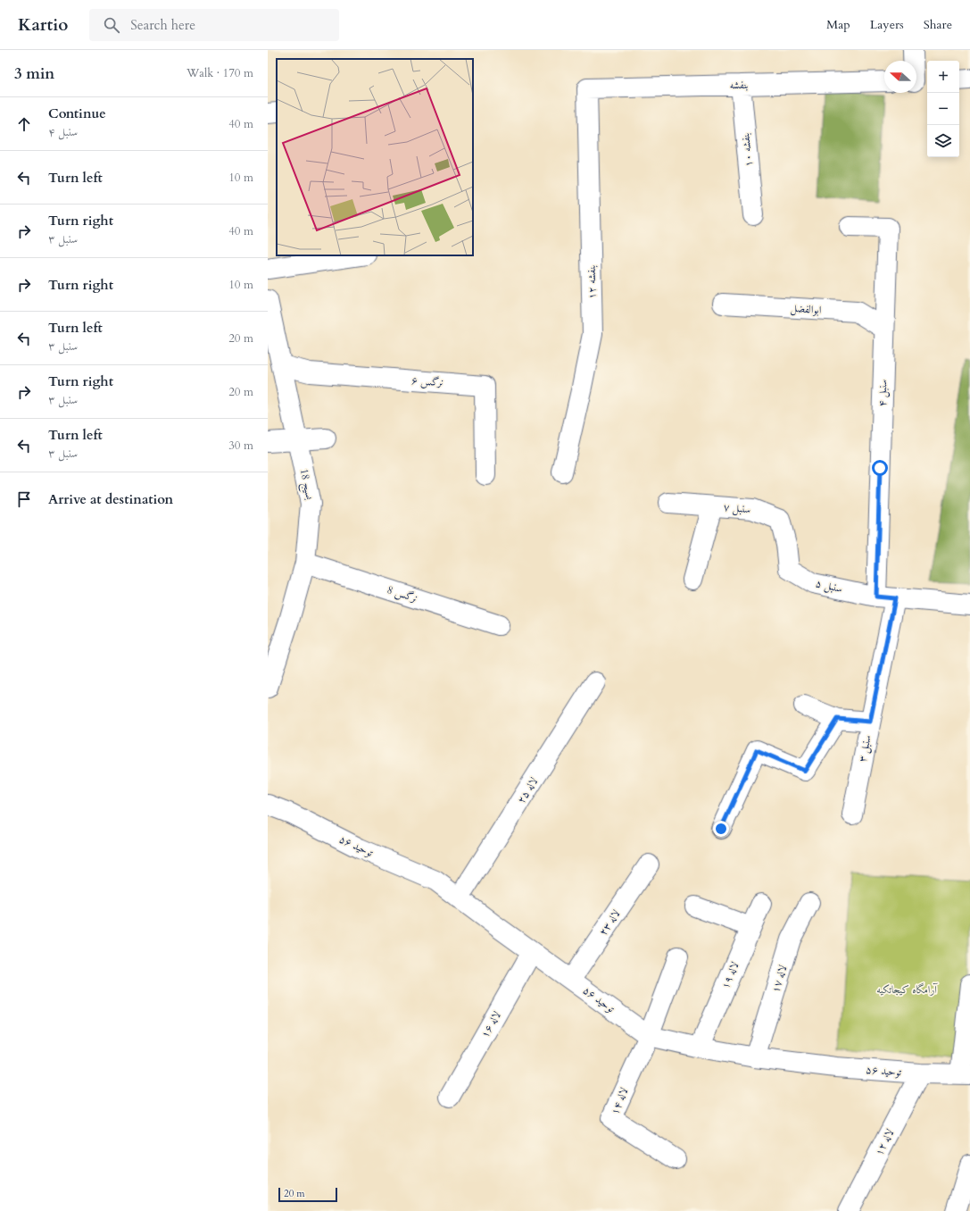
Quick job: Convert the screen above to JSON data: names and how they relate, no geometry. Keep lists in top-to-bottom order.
{
  "streets": {
    "street": [
      "بنفشه",
      "بنفشه ۱۰",
      "بنفشه ۱۲",
      "ابوالفضل",
      "نرگس ۶",
      "سنبل ۴",
      "بسیج 18",
      "سنبل ۷",
      "سنبل ۵",
      "نرگس 8",
      "سنبل ۳",
      "لاله ۲۵",
      "توحید ۵۶",
      "لاله ۲۳",
      "لاله ۱۹",
      "لاله ۱۷",
      "لاله ۱۶",
      "لاله ۱۴",
      "لاله ۱۲"
    ]
  },
  "crossings": [
    ["بنفشه", "بنفشه ۱۰"],
    ["بنفشه", "بنفشه ۱۲"],
    ["ابوالفضل", "سنبل ۴"],
    ["نرگس ۶", "بسیج 18"],
    ["سنبل ۴", "سنبل ۵"],
    ["بسیج 18", "نرگس 8"],
    ["سنبل ۷", "سنبل ۵"],
    ["لاله ۲۵", "توحید ۵۶"],
    ["توحید ۵۶", "لاله ۲۳"],
    ["توحید ۵۶", "لاله ۱۹"],
    ["توحید ۵۶", "لاله ۱۷"],
    ["توحید ۵۶", "لاله ۱۶"],
    ["توحید ۵۶", "لاله ۱۴"],
    ["توحید ۵۶", "لاله ۱۲"]
  ],
  "parks": ["آرامگاه کیجاتکیه"],
  "scale_bar": "20 m",
  "north": "left",
  "page": {
    "header": "Kartio",
    "search": "Search here",
    "nav": ["Map", "Layers", "Share"],
    "heading": ["3 min", "Walk · 170 m"],
    "map_buttons": ["+", "−"],
    "list": [
      ["Continue", "سنبل ۴", "40 m"],
      ["Turn left", "10 m"],
      ["Turn right", "سنبل ۳", "40 m"],
      ["Turn right", "10 m"],
      ["Turn left", "سنبل ۳", "20 m"],
      ["Turn right", "سنبل ۳", "20 m"],
      ["Turn left", "سنبل ۳", "30 m"],
      "Arrive at destination"
    ],
    "scale": "20 m"
  }
}
